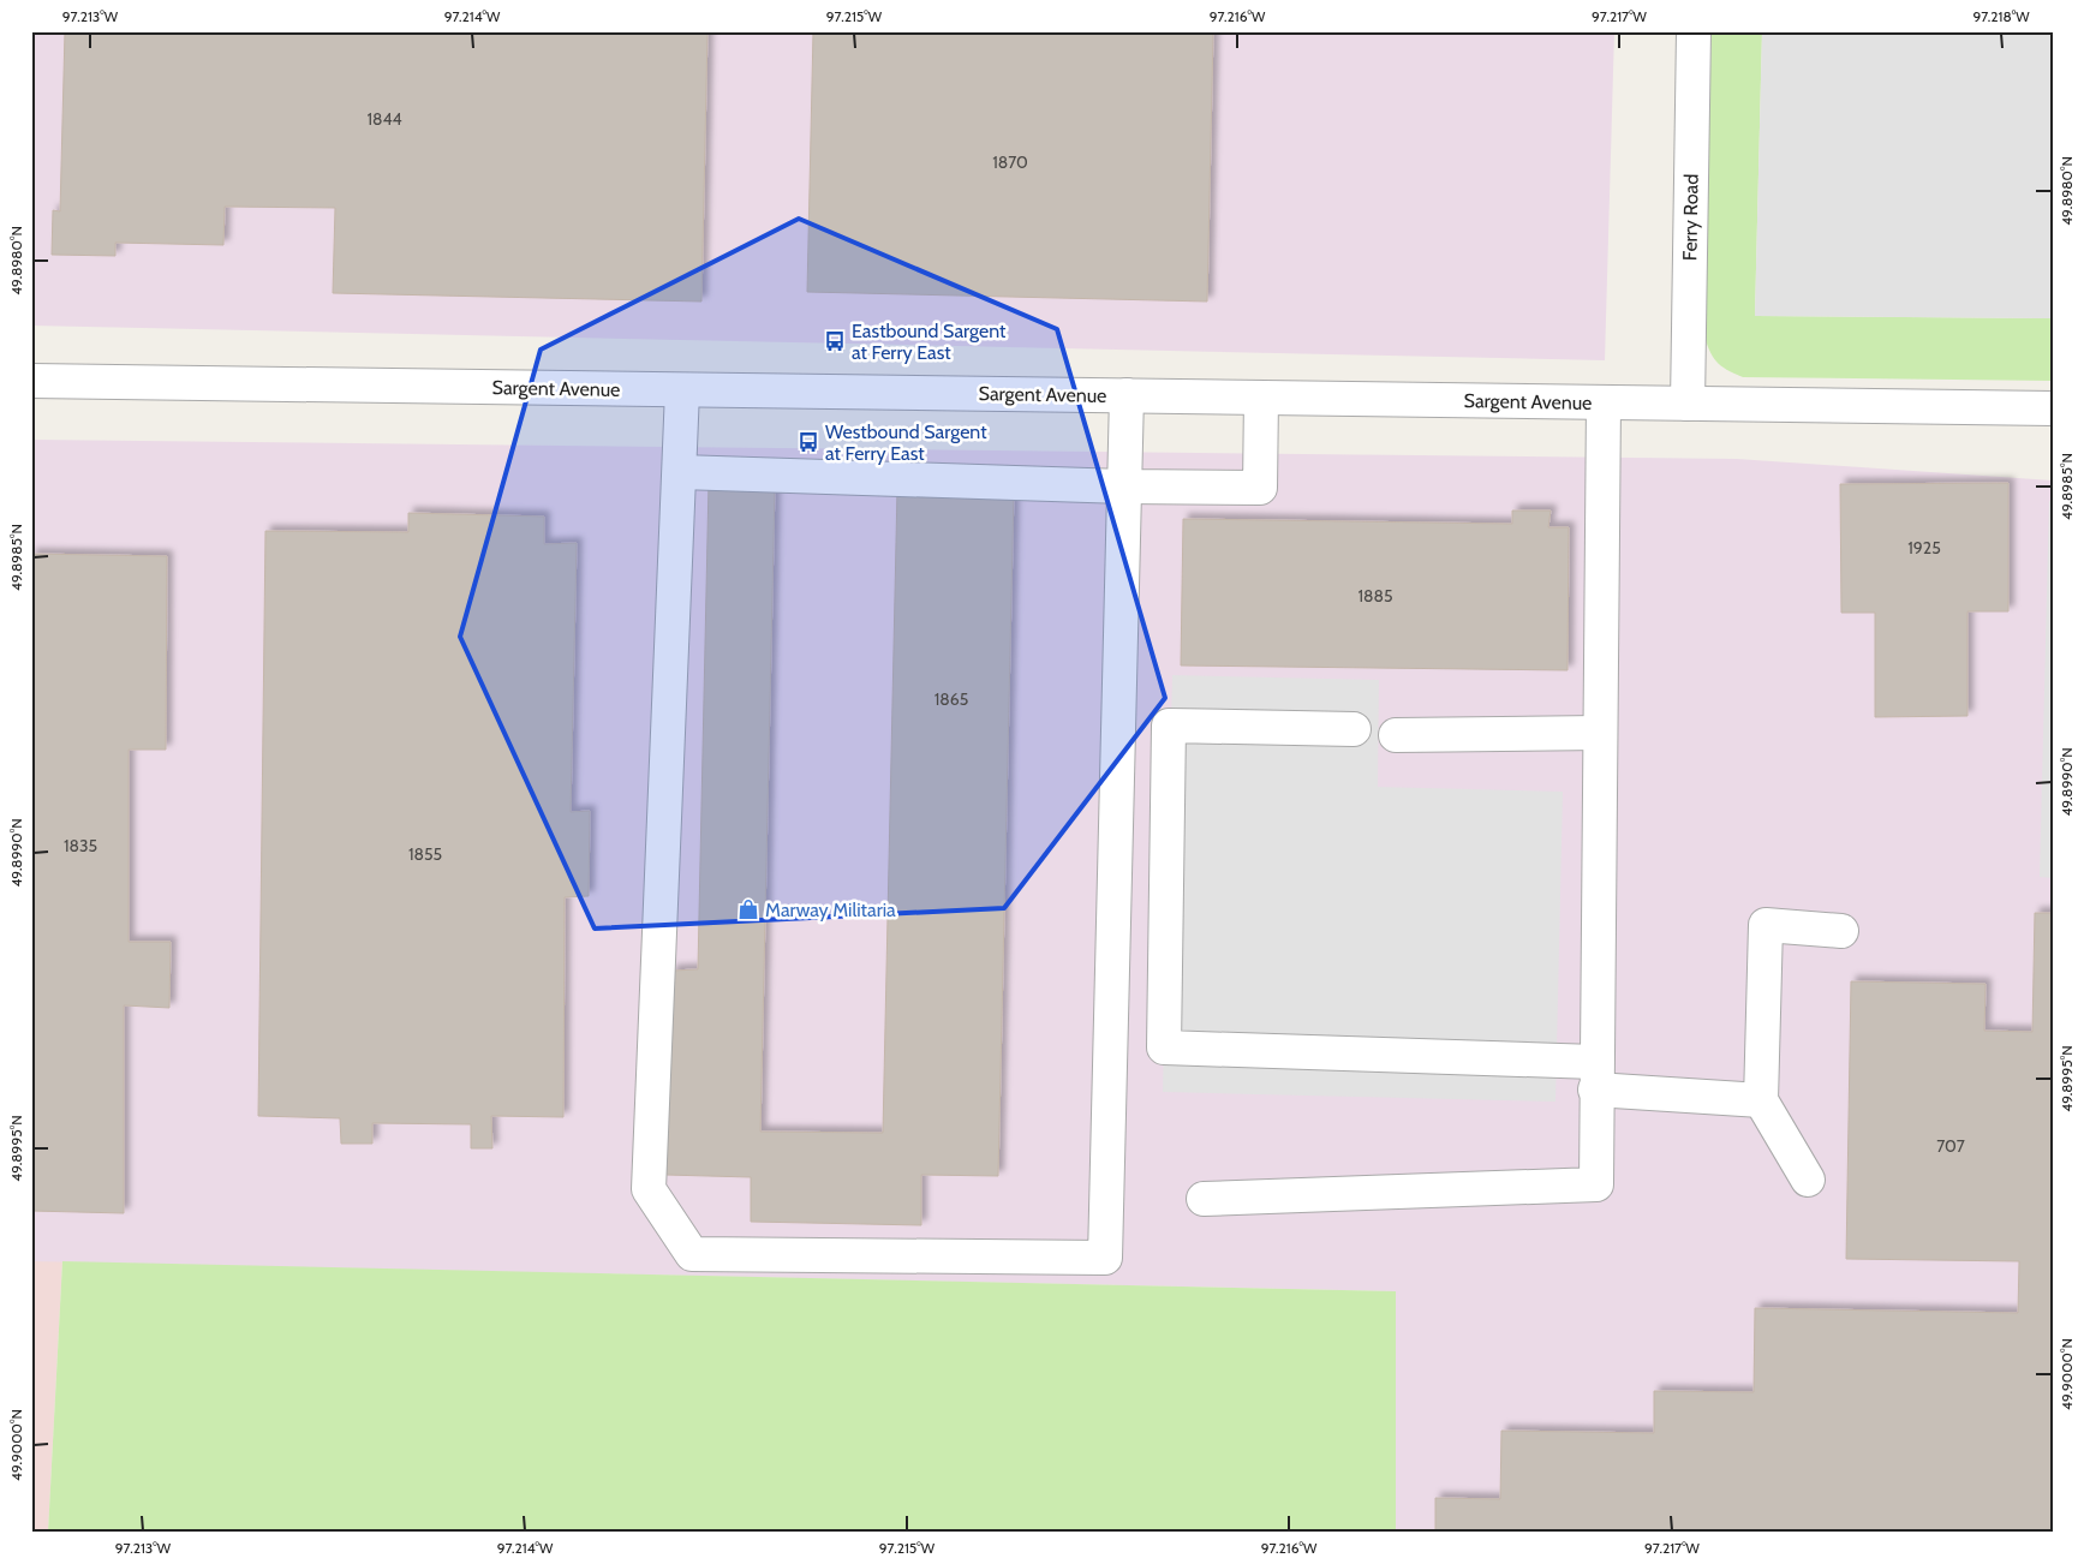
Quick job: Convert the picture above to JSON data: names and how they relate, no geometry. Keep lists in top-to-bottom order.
{
  "streets": {
    "street": ["Ferry Road", "Sargent Avenue"]
  },
  "crossings": [
    ["Ferry Road", "Sargent Avenue"]
  ],
  "places": {
    "bus stop": ["Eastbound Sargent at Ferry East", "Westbound Sargent at Ferry East"],
    "shop": ["Marway Militaria"]
  },
  "house_numbers": [
    "1844",
    "1870",
    "1925",
    "1885",
    "1865",
    "1835",
    "1855",
    "707"
  ],
  "coordinates": [
    "97.213°W",
    "97.214°W",
    "97.215°W",
    "97.216°W",
    "97.217°W",
    "97.218°W",
    "49.8980°N",
    "49.8985°N",
    "49.8990°N",
    "49.8995°N",
    "49.9000°N"
  ]
}
